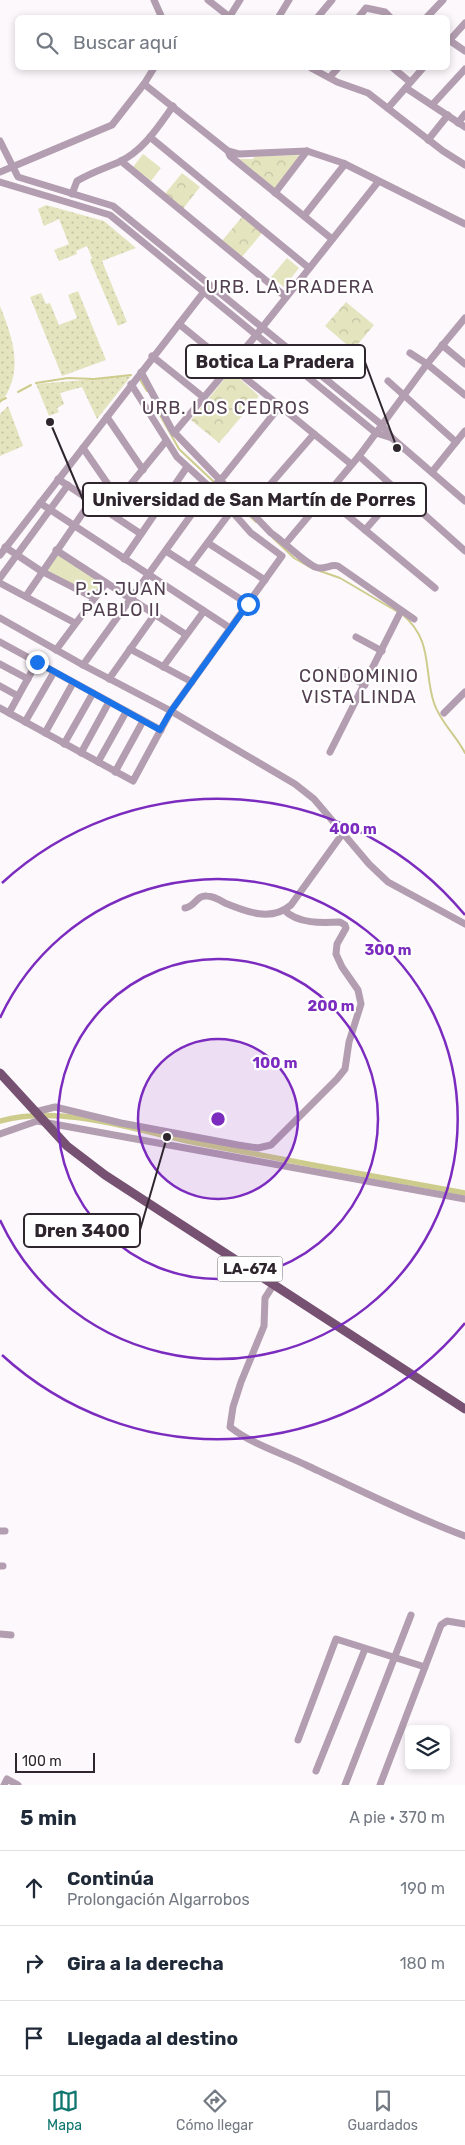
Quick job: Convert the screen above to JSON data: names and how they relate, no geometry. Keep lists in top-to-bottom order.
{
  "streets": {
    "main road": ["LA-674"]
  },
  "districts": [
    "URB. LA PRADERA",
    "URB. LOS CEDROS",
    "P.J. JUAN PABLO II",
    "CONDOMINIO VISTA LINDA"
  ],
  "places": ["Universidad de San Martín de Porres", "Botica La Pradera", "Dren 3400"],
  "scale_bar": "100 m",
  "page": {
    "search": "Buscar aquí",
    "scale": "100 m",
    "heading": ["5 min", "A pie · 370 m"],
    "list": [
      ["Continúa", "Prolongación Algarrobos", "190 m"],
      ["Gira a la derecha", "180 m"],
      "Llegada al destino"
    ],
    "nav": ["Mapa", "Cómo llegar", "Guardados"]
  },
  "rings": [
    "400 m",
    "300 m",
    "200 m",
    "100 m"
  ]
}
